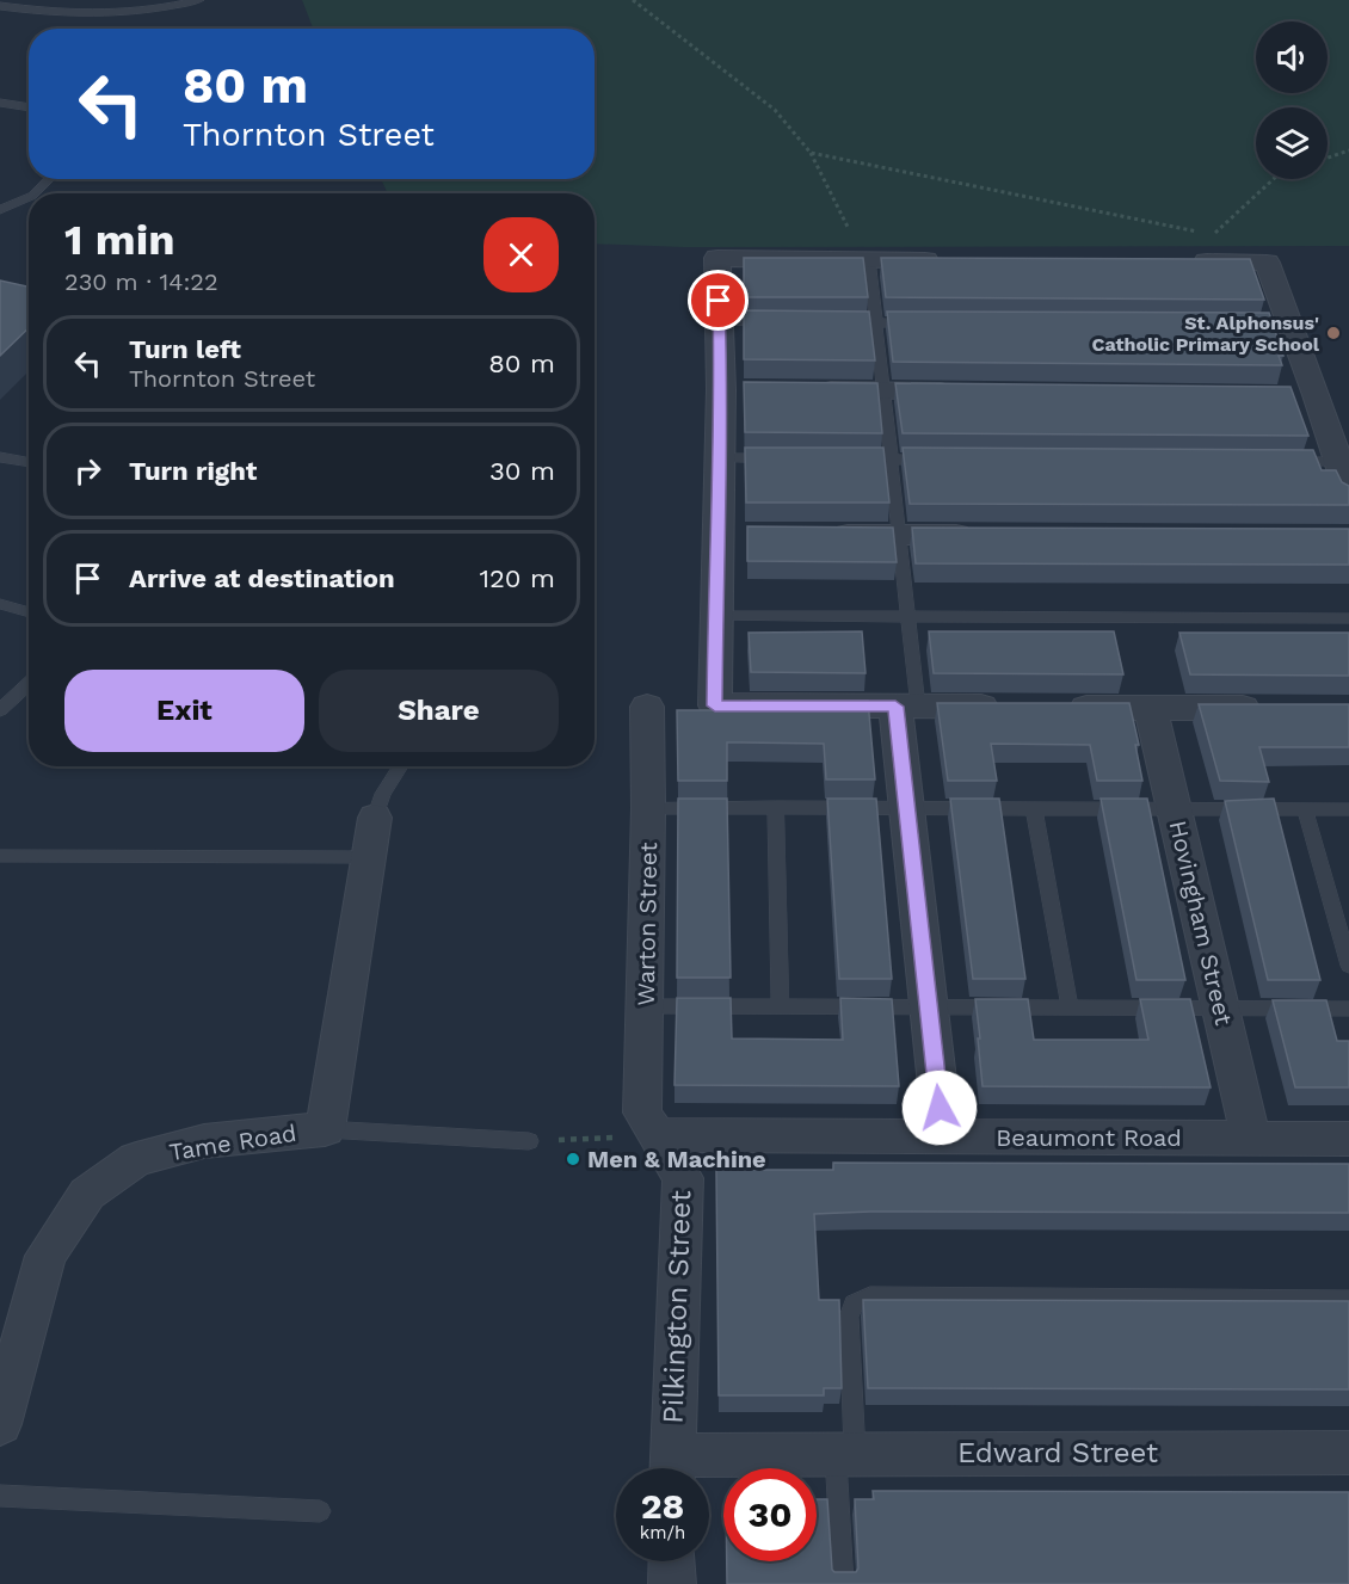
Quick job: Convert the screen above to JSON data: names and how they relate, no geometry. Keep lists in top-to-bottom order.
{
  "streets": {
    "street": [
      "Hovingham Street",
      "Warton Street",
      "Beaumont Road",
      "Tame Road",
      "Pilkington Street",
      "Edward Street"
    ]
  },
  "crossings": [
    ["Hovingham Street", "Beaumont Road"],
    ["Warton Street", "Beaumont Road"],
    ["Warton Street", "Pilkington Street"],
    ["Beaumont Road", "Pilkington Street"]
  ],
  "places": ["St. Alphonsus' Catholic Primary School", "Men & Machine"],
  "page": {
    "turn": ["80 m", "Thornton Street"],
    "heading": ["1 min", "230 m · 14:22"],
    "list": [
      {
        "name": "Turn left",
        "note": "Thornton Street",
        "value": "80 m"
      },
      {
        "name": "Turn right",
        "value": "30 m"
      },
      {
        "name": "Arrive at destination",
        "value": "120 m"
      }
    ],
    "buttons": ["Exit", "Share"],
    "speed": "28 km/h",
    "limit": "30"
  }
}
